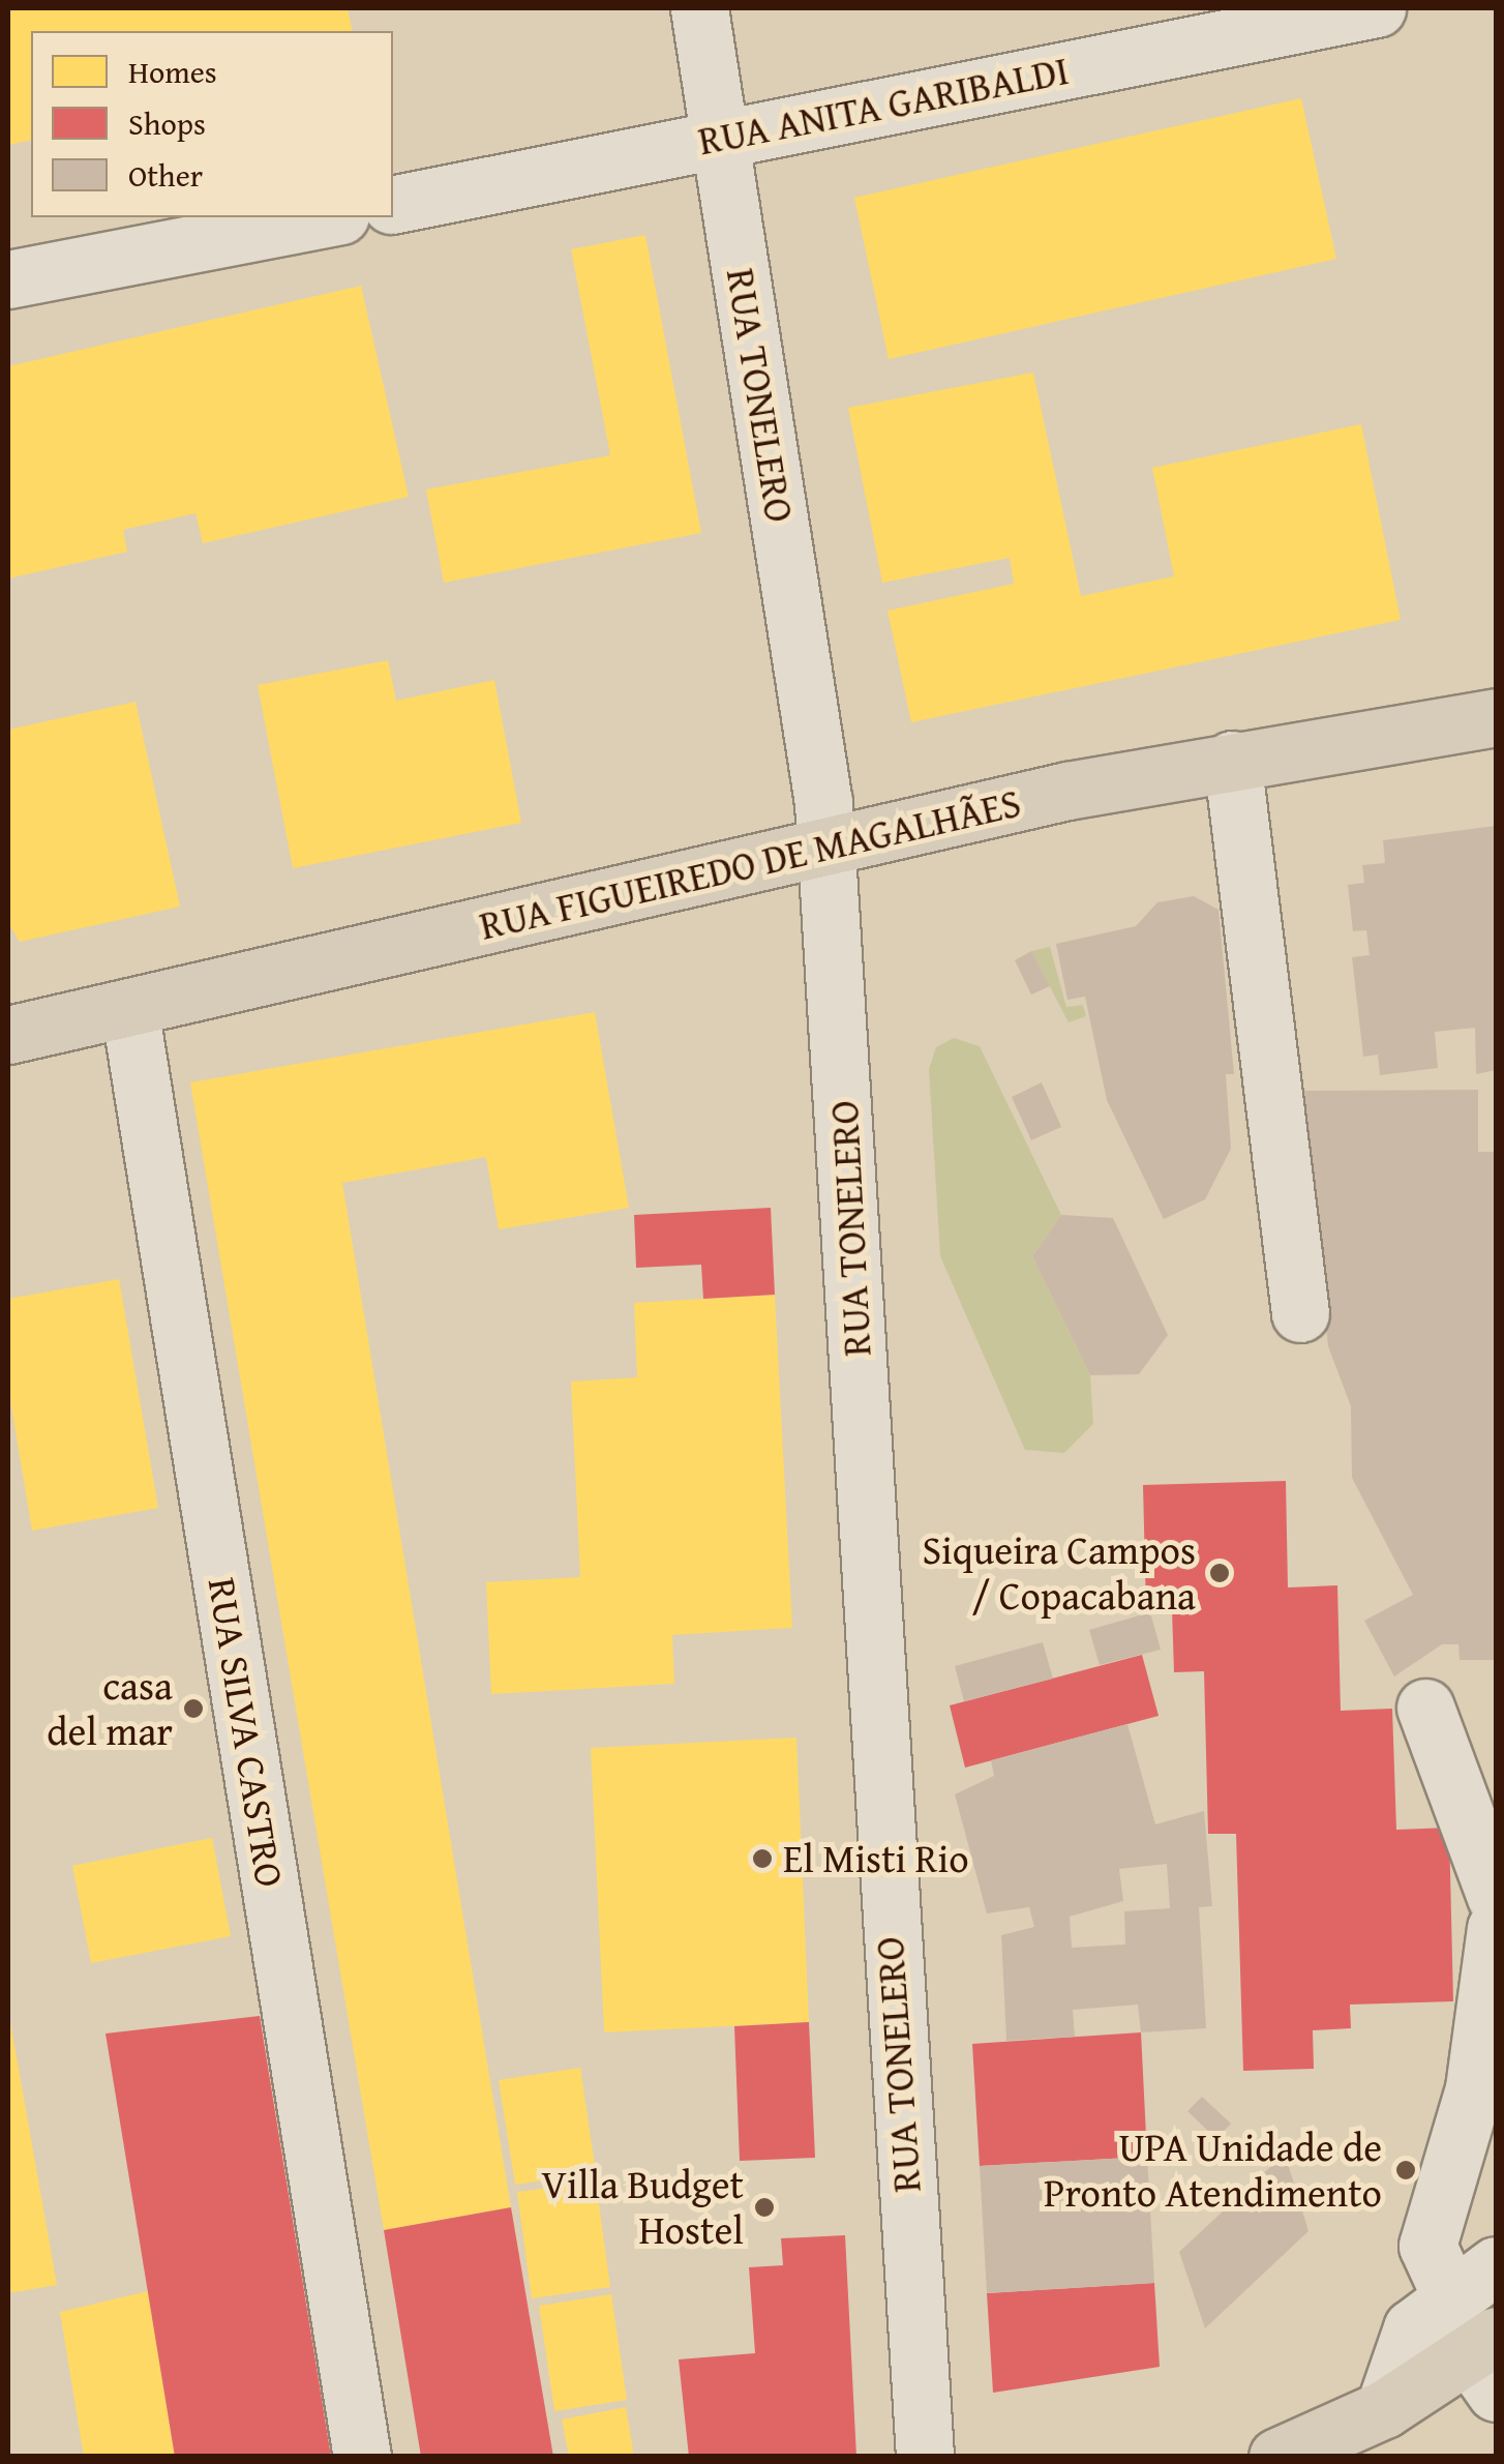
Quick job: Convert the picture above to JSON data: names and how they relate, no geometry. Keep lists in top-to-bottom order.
{
  "streets": {
    "main road": ["RUA FIGUEIREDO DE MAGALHÃES"],
    "street": ["RUA ANITA GARIBALDI", "RUA TONELERO", "RUA SILVA CASTRO"]
  },
  "crossings": [
    ["RUA ANITA GARIBALDI", "RUA TONELERO"],
    ["RUA TONELERO", "RUA FIGUEIREDO DE MAGALHÃES"],
    ["RUA FIGUEIREDO DE MAGALHÃES", "RUA SILVA CASTRO"]
  ],
  "places": [
    "Siqueira Campos / Copacabana",
    "casa del mar",
    "El Misti Rio",
    "UPA Unidade de Pronto Atendimento",
    "Villa Budget Hostel"
  ],
  "legend": ["Homes", "Shops", "Other"]
}
